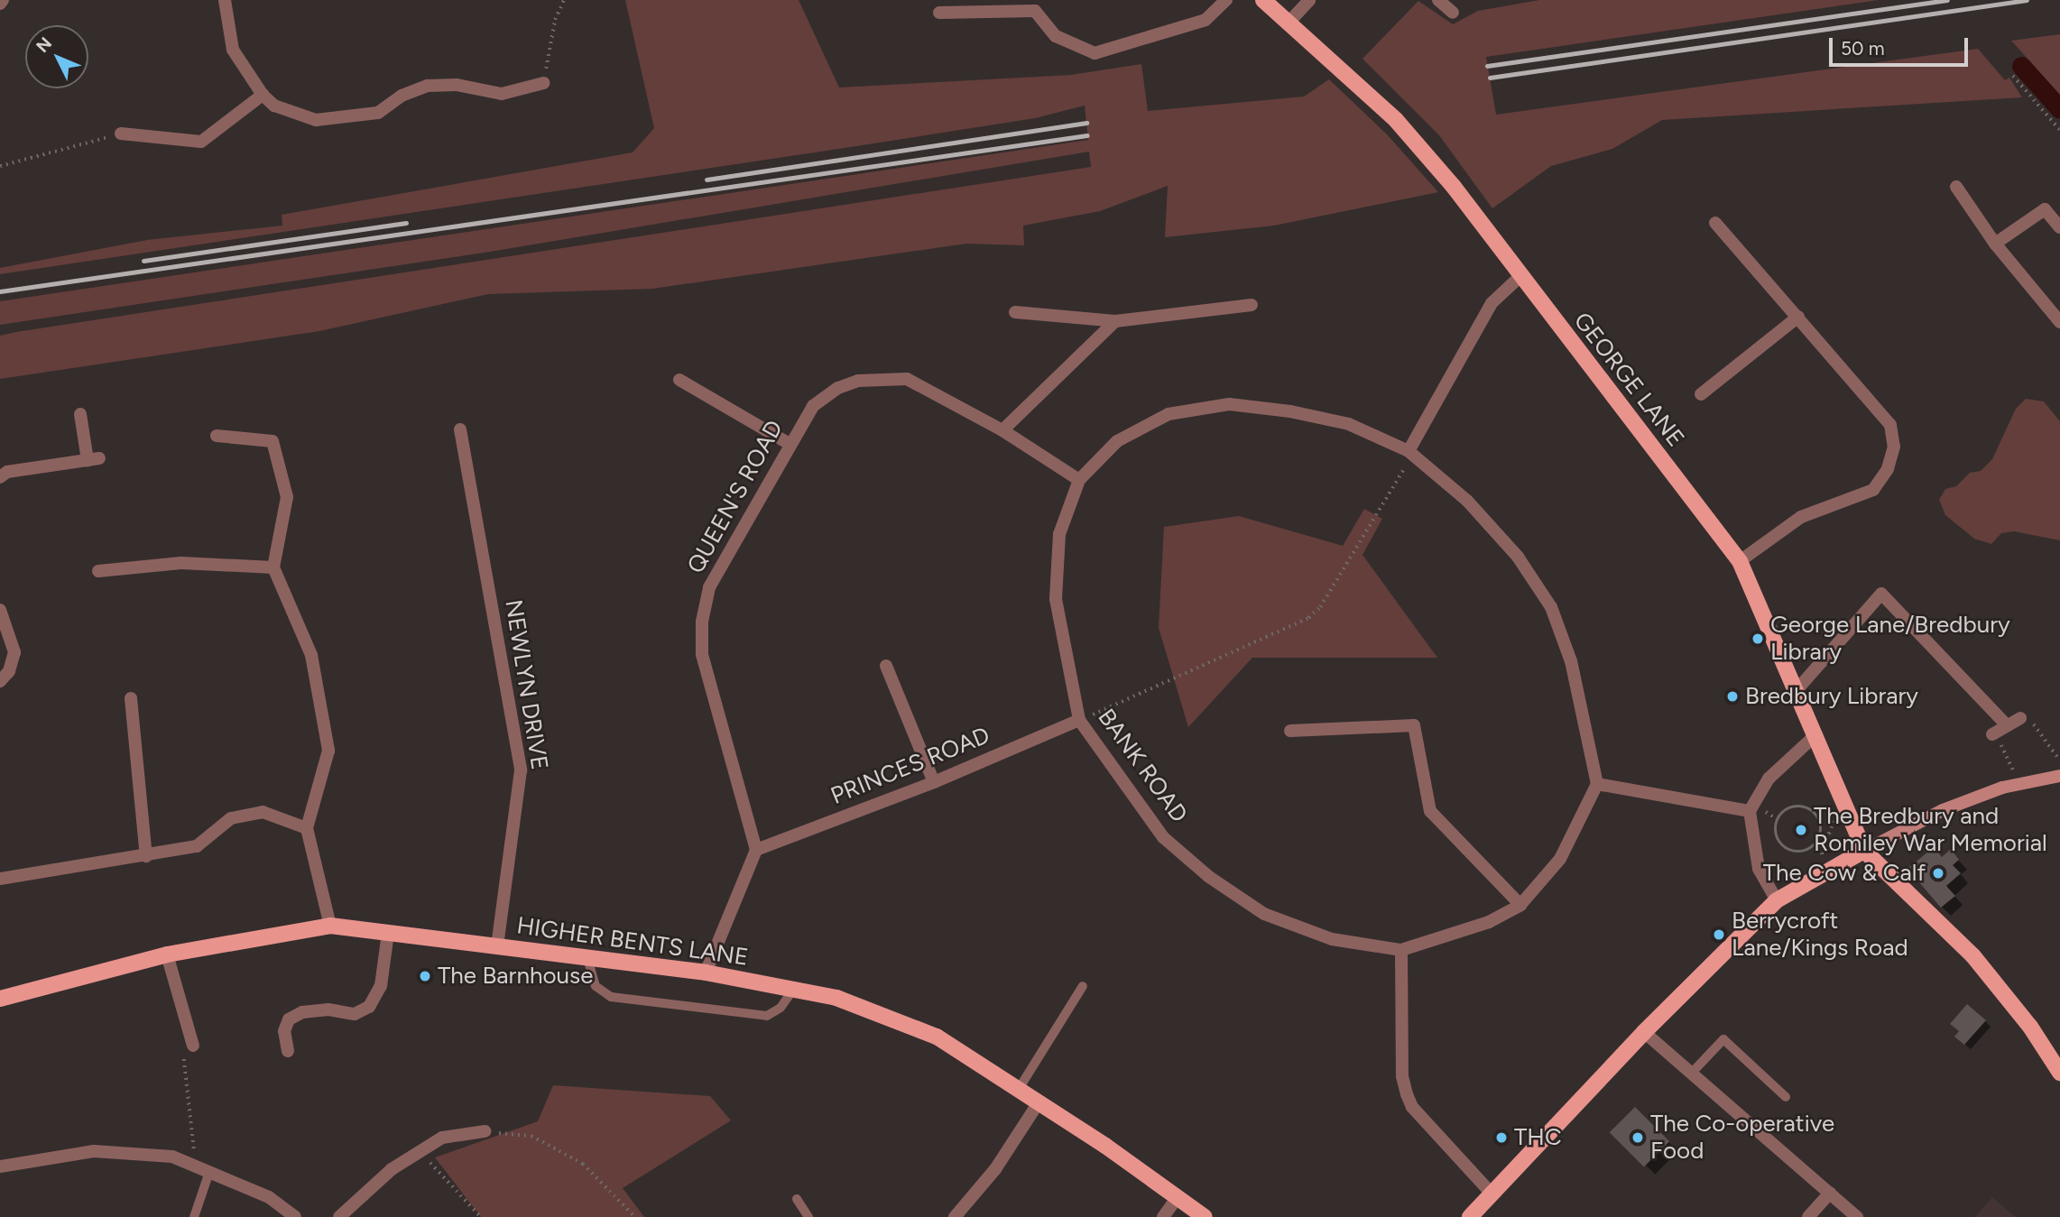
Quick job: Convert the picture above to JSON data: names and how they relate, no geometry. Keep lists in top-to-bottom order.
{
  "streets": {
    "main road": ["GEORGE LANE", "HIGHER BENTS LANE"],
    "street": [
      "QUEEN'S ROAD",
      "NEWLYN DRIVE",
      "PRINCES ROAD",
      "BANK ROAD"
    ]
  },
  "crossings": [
    ["QUEEN'S ROAD", "PRINCES ROAD"],
    ["QUEEN'S ROAD", "BANK ROAD"],
    ["NEWLYN DRIVE", "HIGHER BENTS LANE"],
    ["PRINCES ROAD", "BANK ROAD"]
  ],
  "places": [
    "George Lane/Bredbury Library",
    "Bredbury Library",
    "The Bredbury and Romiley War Memorial",
    "The Cow & Calf",
    "Berrycroft Lane/Kings Road",
    "The Barnhouse",
    "THC",
    "The Co-operative Food"
  ],
  "scale_bar": "50 m",
  "north": "top left"
}
